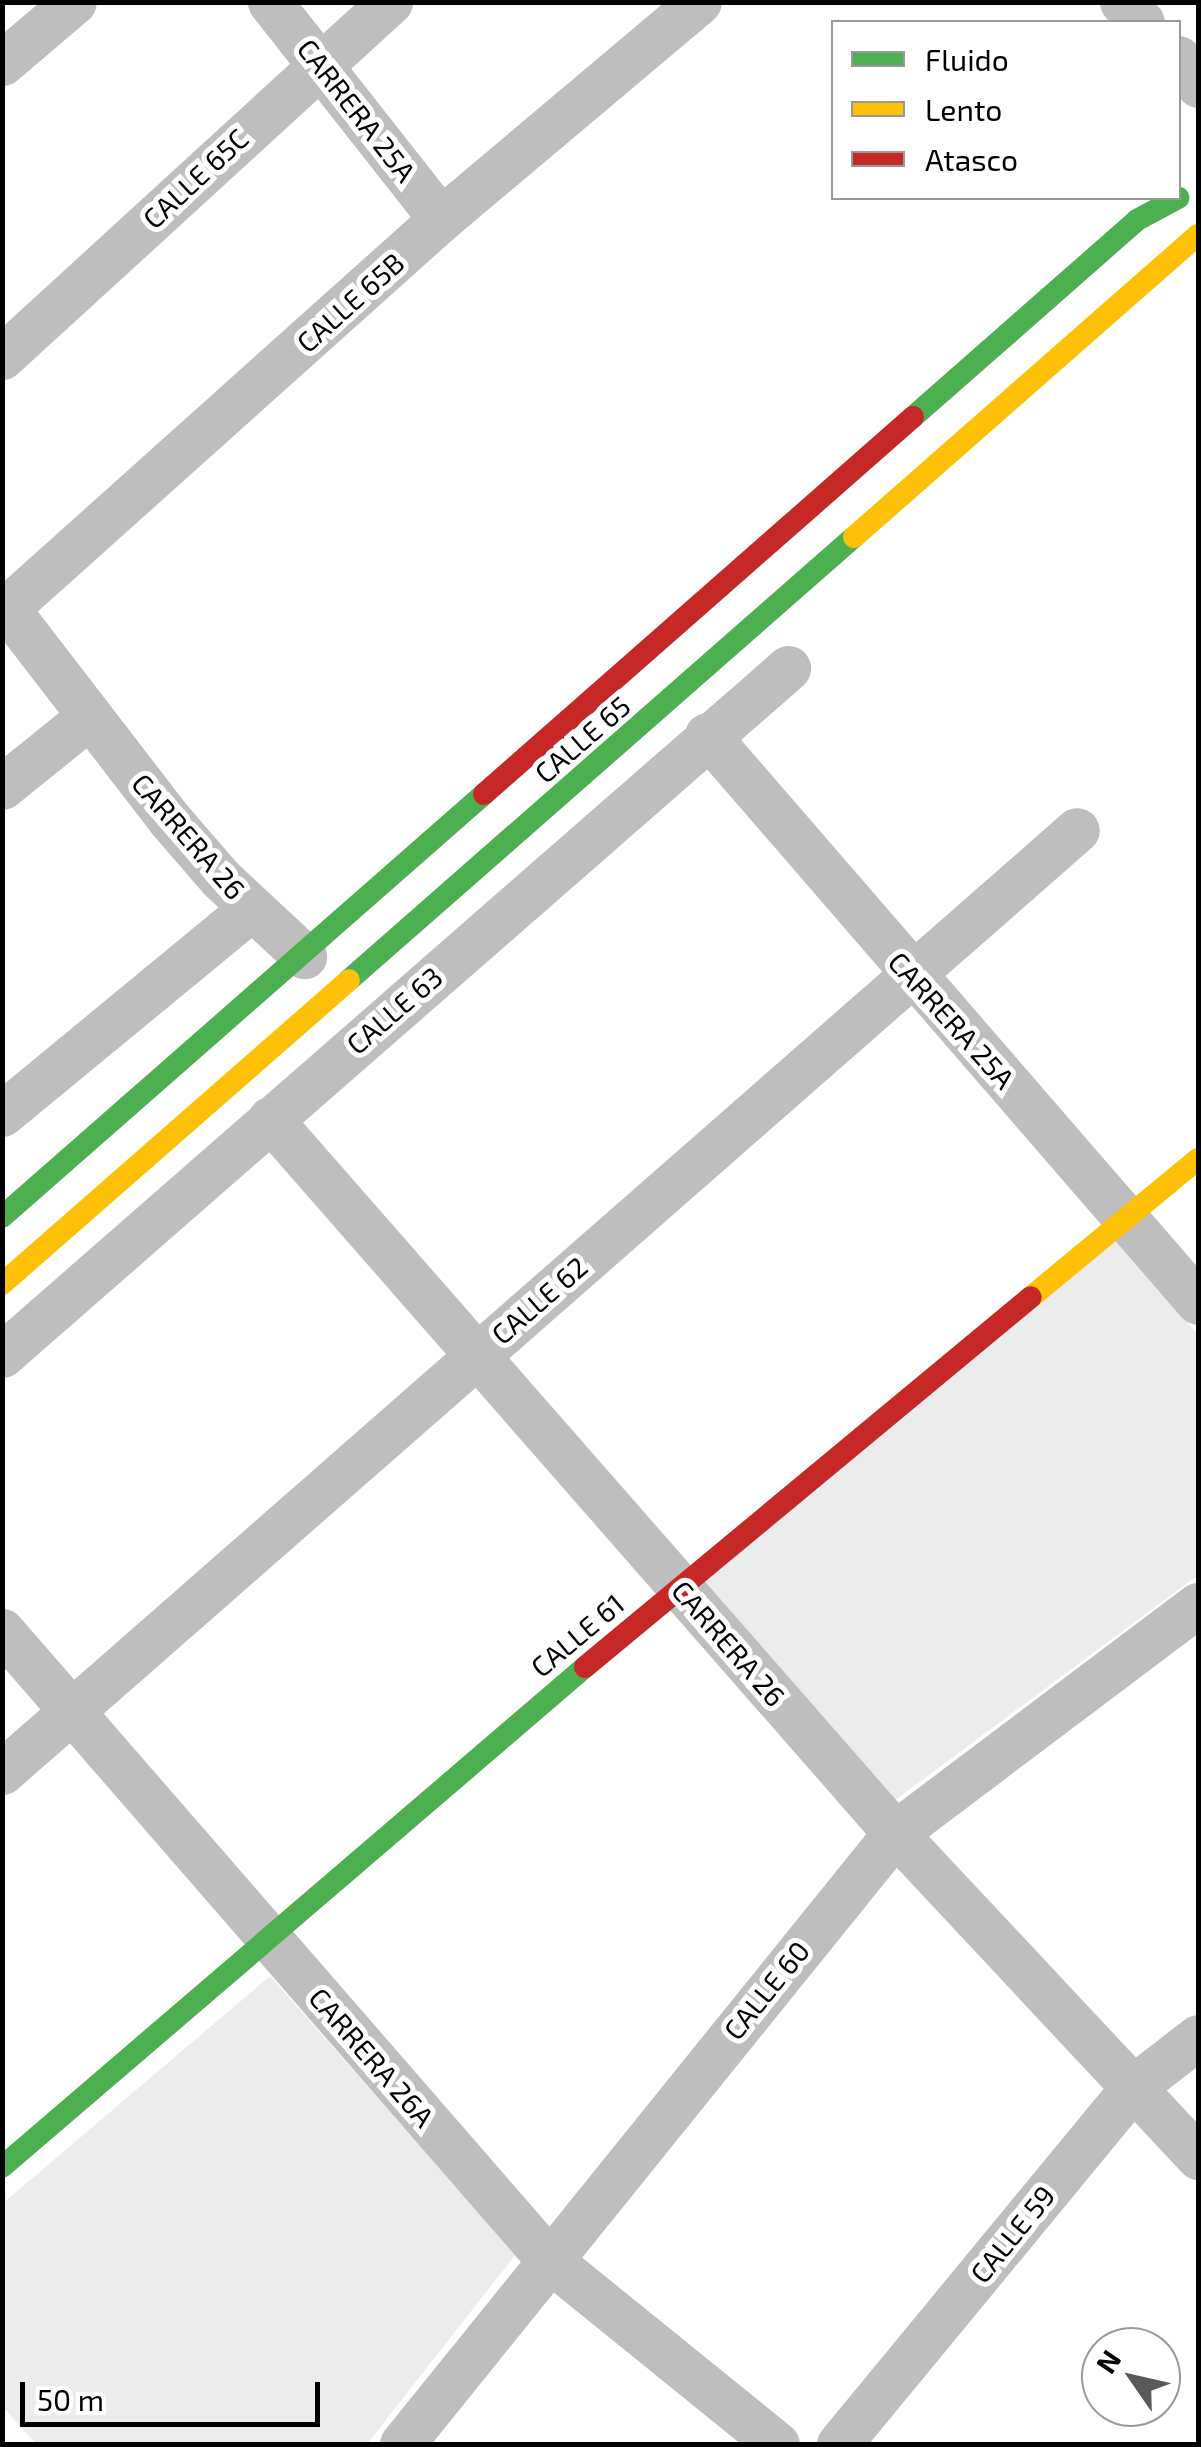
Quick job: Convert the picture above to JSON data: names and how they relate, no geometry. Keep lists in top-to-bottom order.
{
  "streets": {
    "street": [
      "CARRERA 25A",
      "CALLE 65C",
      "CALLE 65B",
      "CALLE 65",
      "CARRERA 26",
      "CALLE 63",
      "CALLE 62",
      "CALLE 61",
      "CALLE 60",
      "CARRERA 26A",
      "CALLE 59"
    ]
  },
  "crossings": [
    ["CARRERA 25A", "CALLE 65C"],
    ["CARRERA 25A", "CALLE 65B"],
    ["CARRERA 25A", "CALLE 63"],
    ["CARRERA 25A", "CALLE 62"],
    ["CARRERA 25A", "CALLE 61"],
    ["CALLE 65B", "CARRERA 26"],
    ["CARRERA 26", "CALLE 63"],
    ["CARRERA 26", "CALLE 62"],
    ["CARRERA 26", "CALLE 61"],
    ["CARRERA 26", "CALLE 60"],
    ["CARRERA 26", "CALLE 59"],
    ["CALLE 62", "CARRERA 26A"],
    ["CALLE 61", "CARRERA 26A"],
    ["CALLE 60", "CARRERA 26A"]
  ],
  "legend": ["Fluido", "Lento", "Atasco"],
  "scale_bar": "50 m",
  "north": "top left"
}
